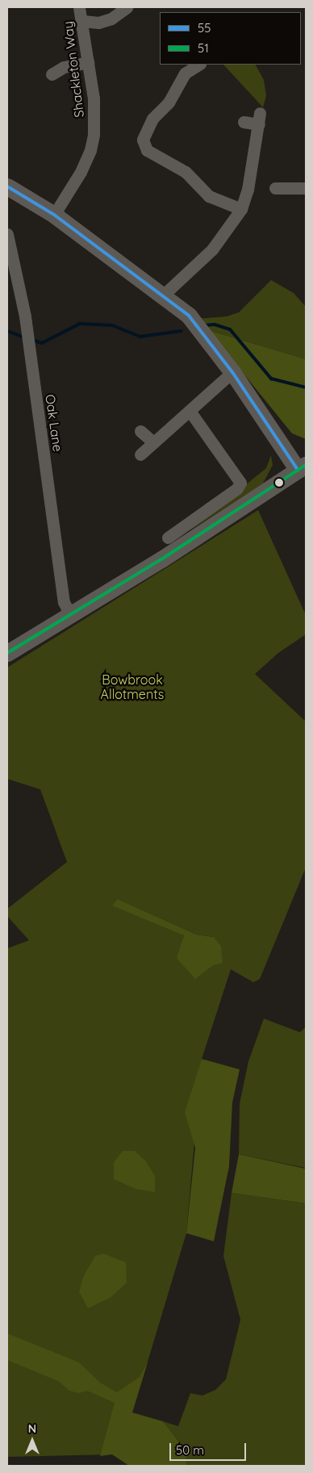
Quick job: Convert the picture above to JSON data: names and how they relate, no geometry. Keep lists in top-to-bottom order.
{
  "streets": {
    "street": ["Shackleton Way", "Oak Lane"]
  },
  "parks": ["Bowbrook Allotments"],
  "lines": ["transit line 55", "transit line 51"],
  "legend": ["55", "51"],
  "scale_bar": "50 m",
  "north": "top"
}
